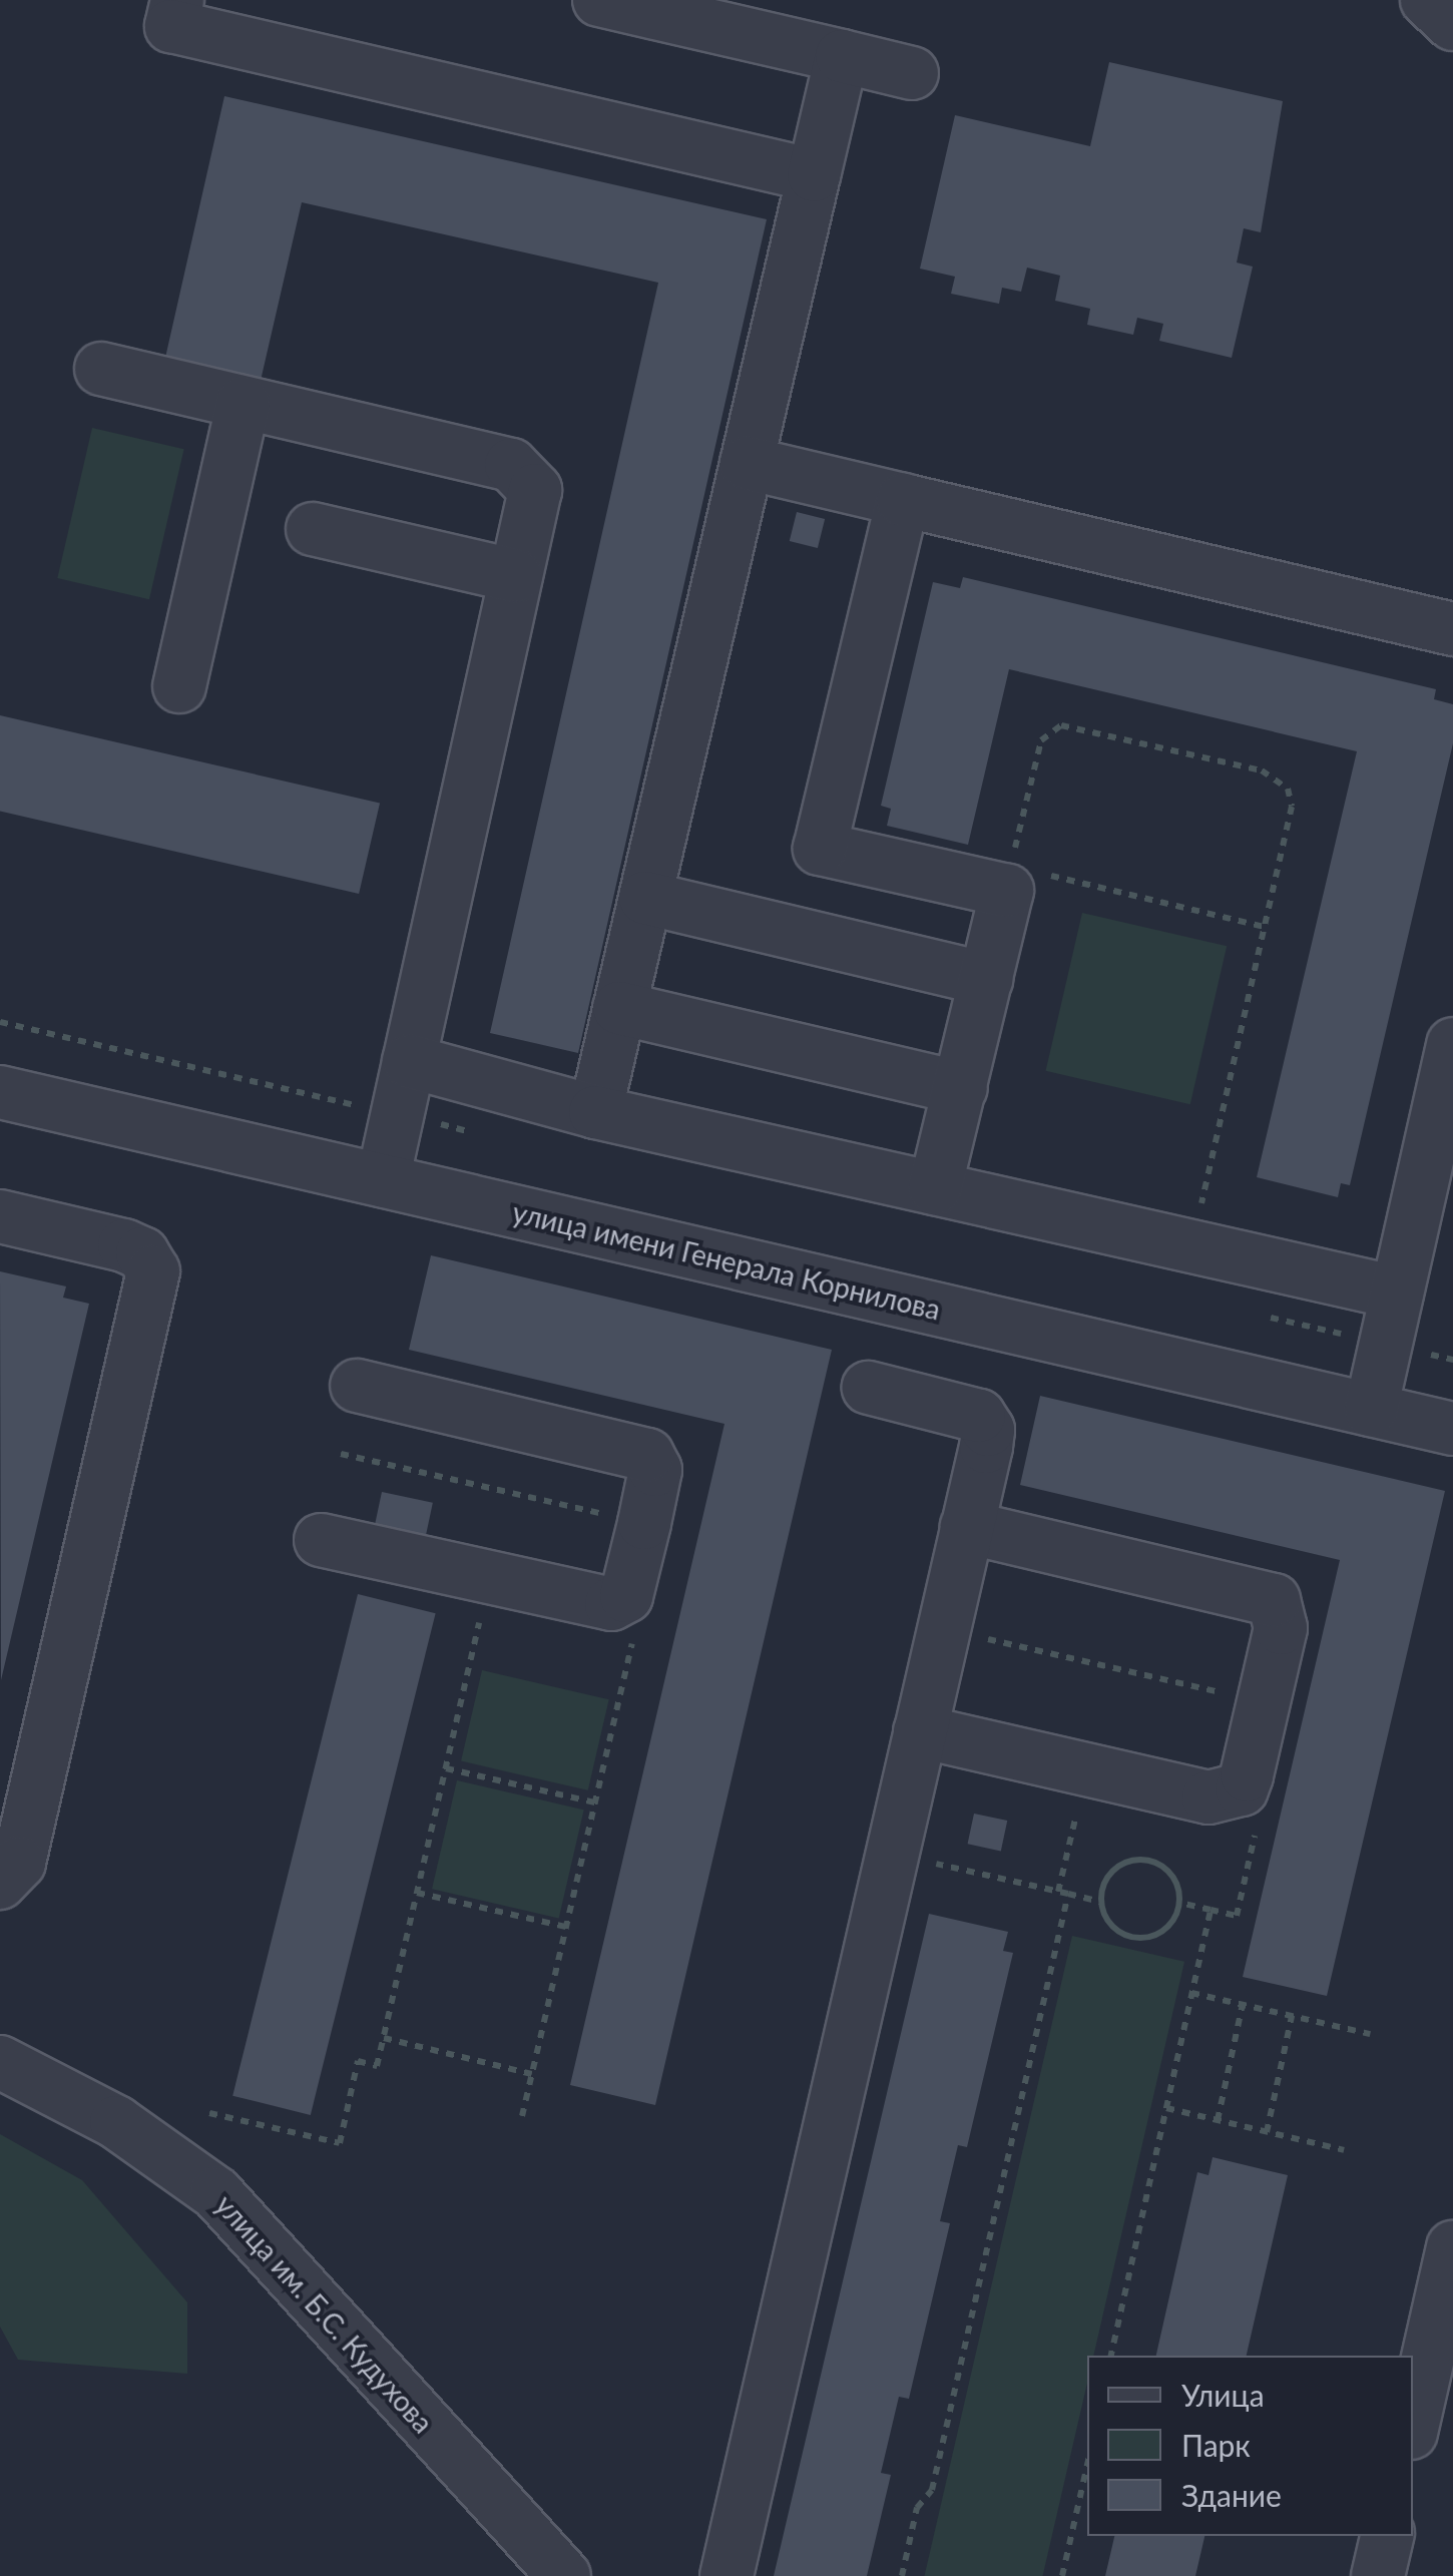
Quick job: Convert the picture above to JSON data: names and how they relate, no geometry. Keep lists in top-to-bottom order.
{
  "streets": {
    "street": ["улица имени Генерала Корнилова", "улица им. Б.С. Кудухова"]
  },
  "legend": ["Улица", "Парк", "Здание"]
}
